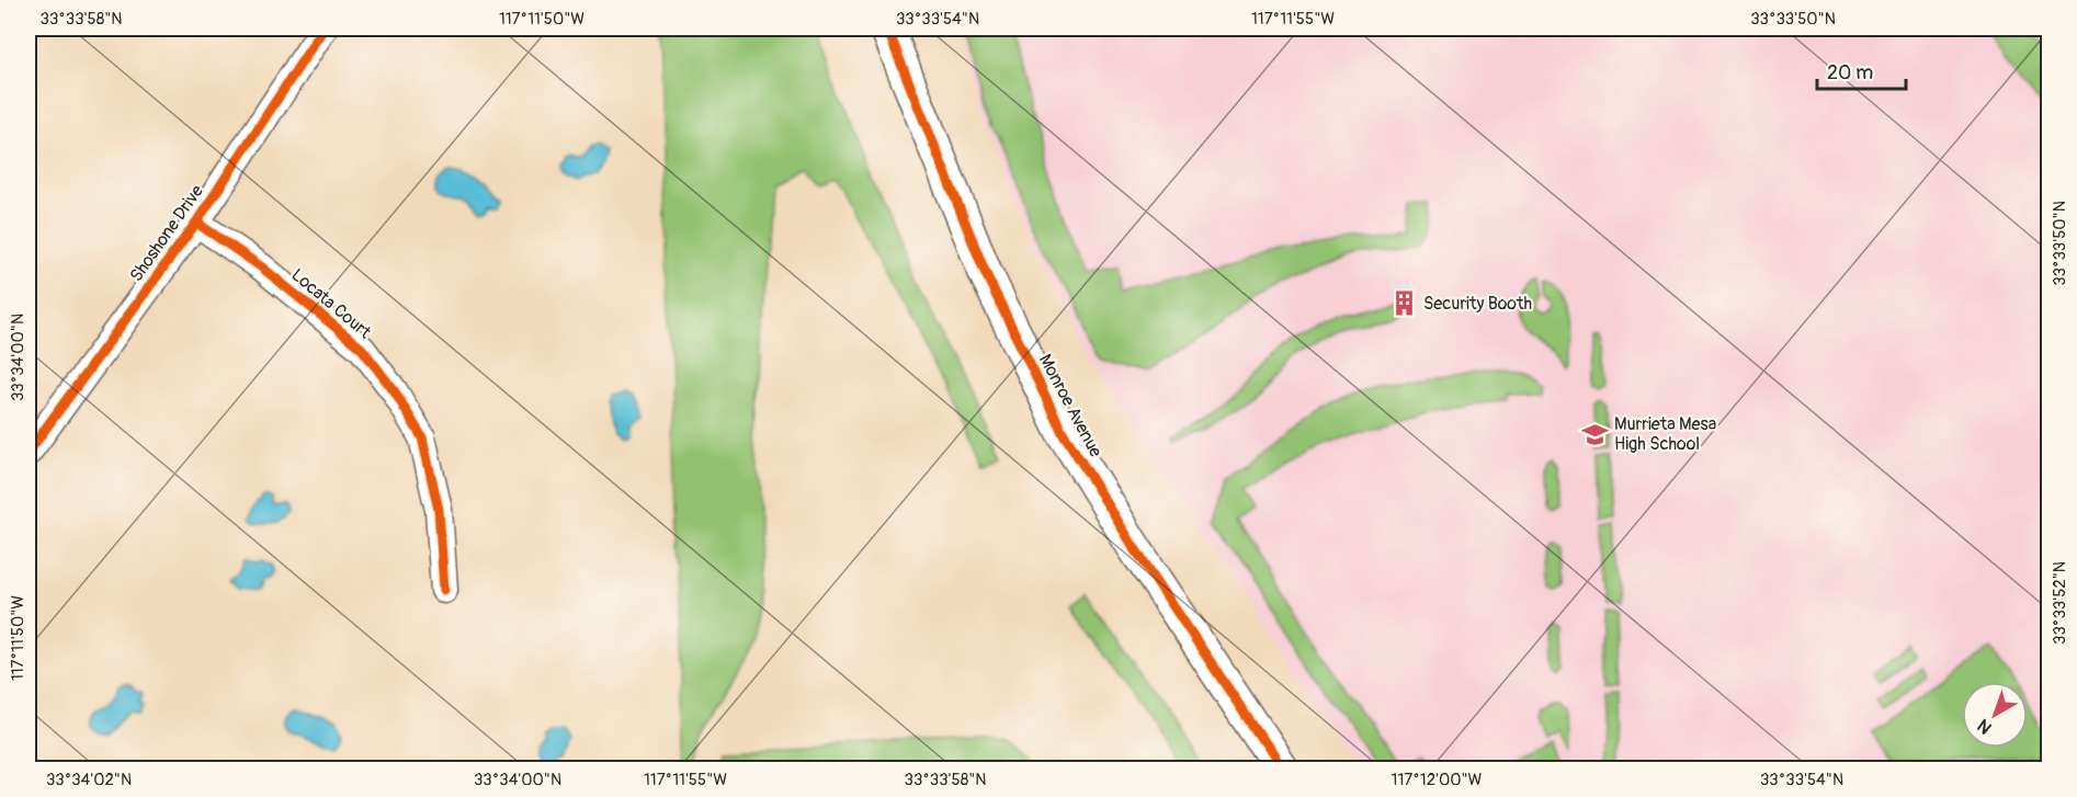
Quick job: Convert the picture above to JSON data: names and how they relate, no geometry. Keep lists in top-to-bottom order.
{
  "streets": {
    "street": ["Shoshone Drive", "Locata Court", "Monroe Avenue"]
  },
  "crossings": [
    ["Shoshone Drive", "Locata Court"]
  ],
  "places": {
    "building": ["Security Booth"],
    "school or university": ["Murrieta Mesa High School"]
  },
  "scale_bar": "20 m",
  "north": "bottom left",
  "coordinates": [
    "33°33'58\"N",
    "117°11'50\"W",
    "33°33'54\"N",
    "117°11'55\"W",
    "33°33'50\"N",
    "33°34'00\"N",
    "33°33'52\"N",
    "33°34'02\"N",
    "117°12'00\"W"
  ]
}
